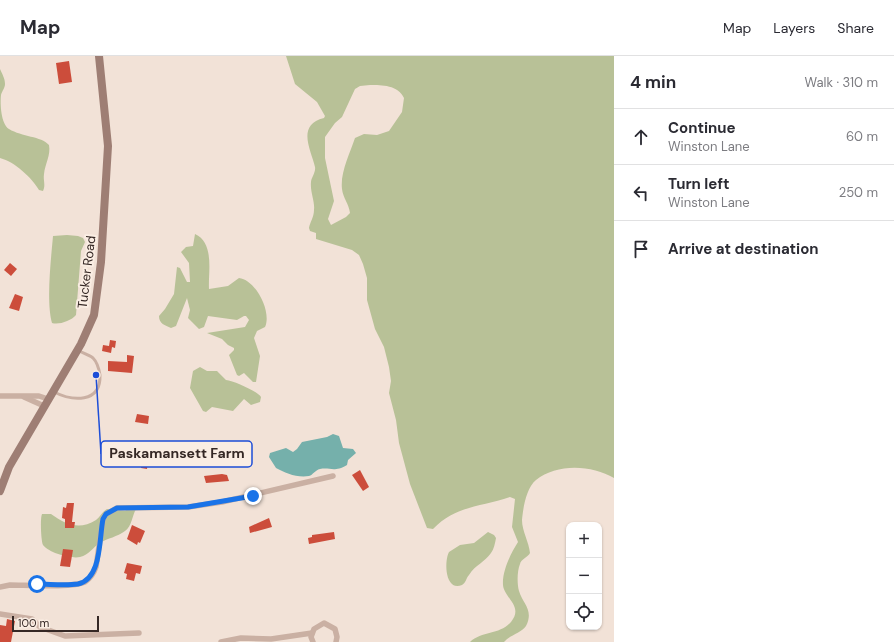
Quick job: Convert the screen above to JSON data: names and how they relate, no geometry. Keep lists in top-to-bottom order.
{
  "streets": {
    "main road": ["Tucker Road"]
  },
  "places": ["Paskamansett Farm"],
  "scale_bar": "100 m",
  "page": {
    "header": "Map",
    "nav": ["Map", "Layers", "Share"],
    "heading": ["4 min", "Walk · 310 m"],
    "list": [
      ["Continue", "Winston Lane", "60 m"],
      ["Turn left", "Winston Lane", "250 m"],
      "Arrive at destination"
    ],
    "map_buttons": ["+", "−"],
    "scale": "100 m"
  }
}
